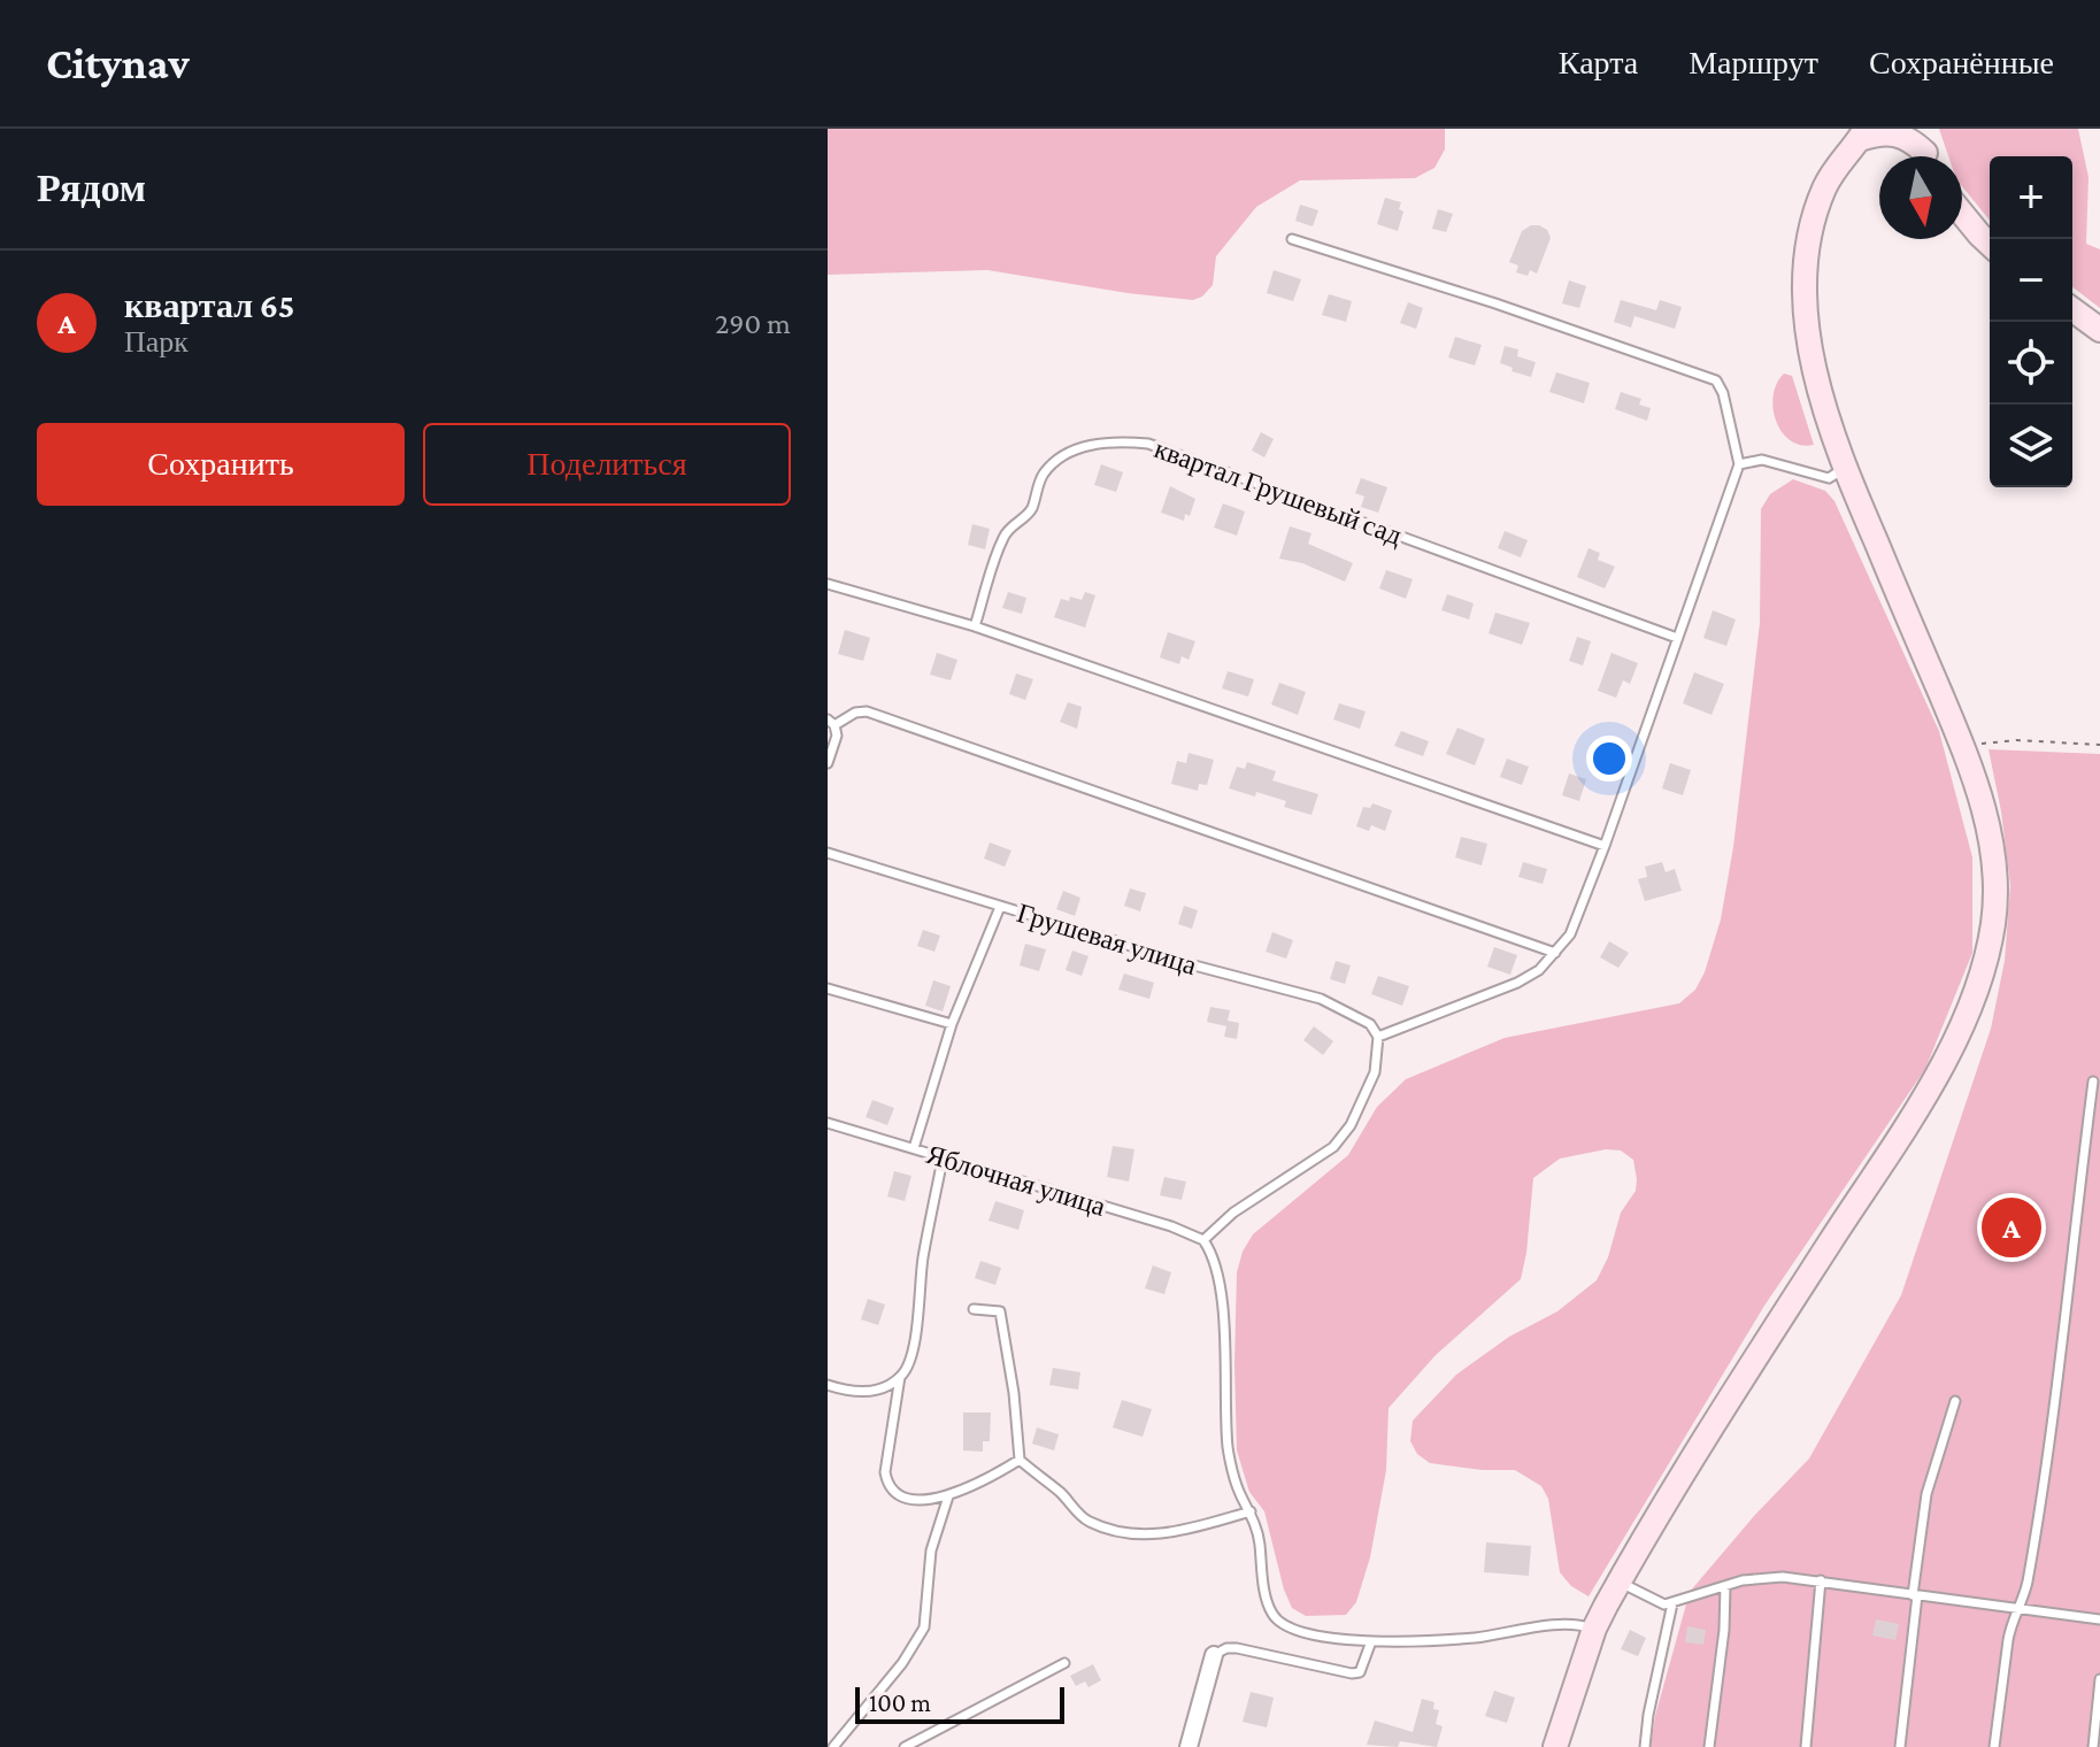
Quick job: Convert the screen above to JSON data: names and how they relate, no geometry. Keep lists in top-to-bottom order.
{
  "streets": {
    "lane": ["квартал Грушевый сад", "Грушевая улица", "Яблочная улица"]
  },
  "scale_bar": "100 m",
  "north": "bottom",
  "page": {
    "header": "Citynav",
    "nav": ["Карта", "Маршрут", "Сохранённые"],
    "heading": "Рядом",
    "map_buttons": ["+", "−"],
    "list": [
      {
        "mark": "A",
        "name": "квартал 65",
        "note": "Парк",
        "value": "290 m"
      }
    ],
    "buttons": ["Сохранить", "Поделиться"],
    "pins": "A",
    "scale": "100 m"
  }
}
